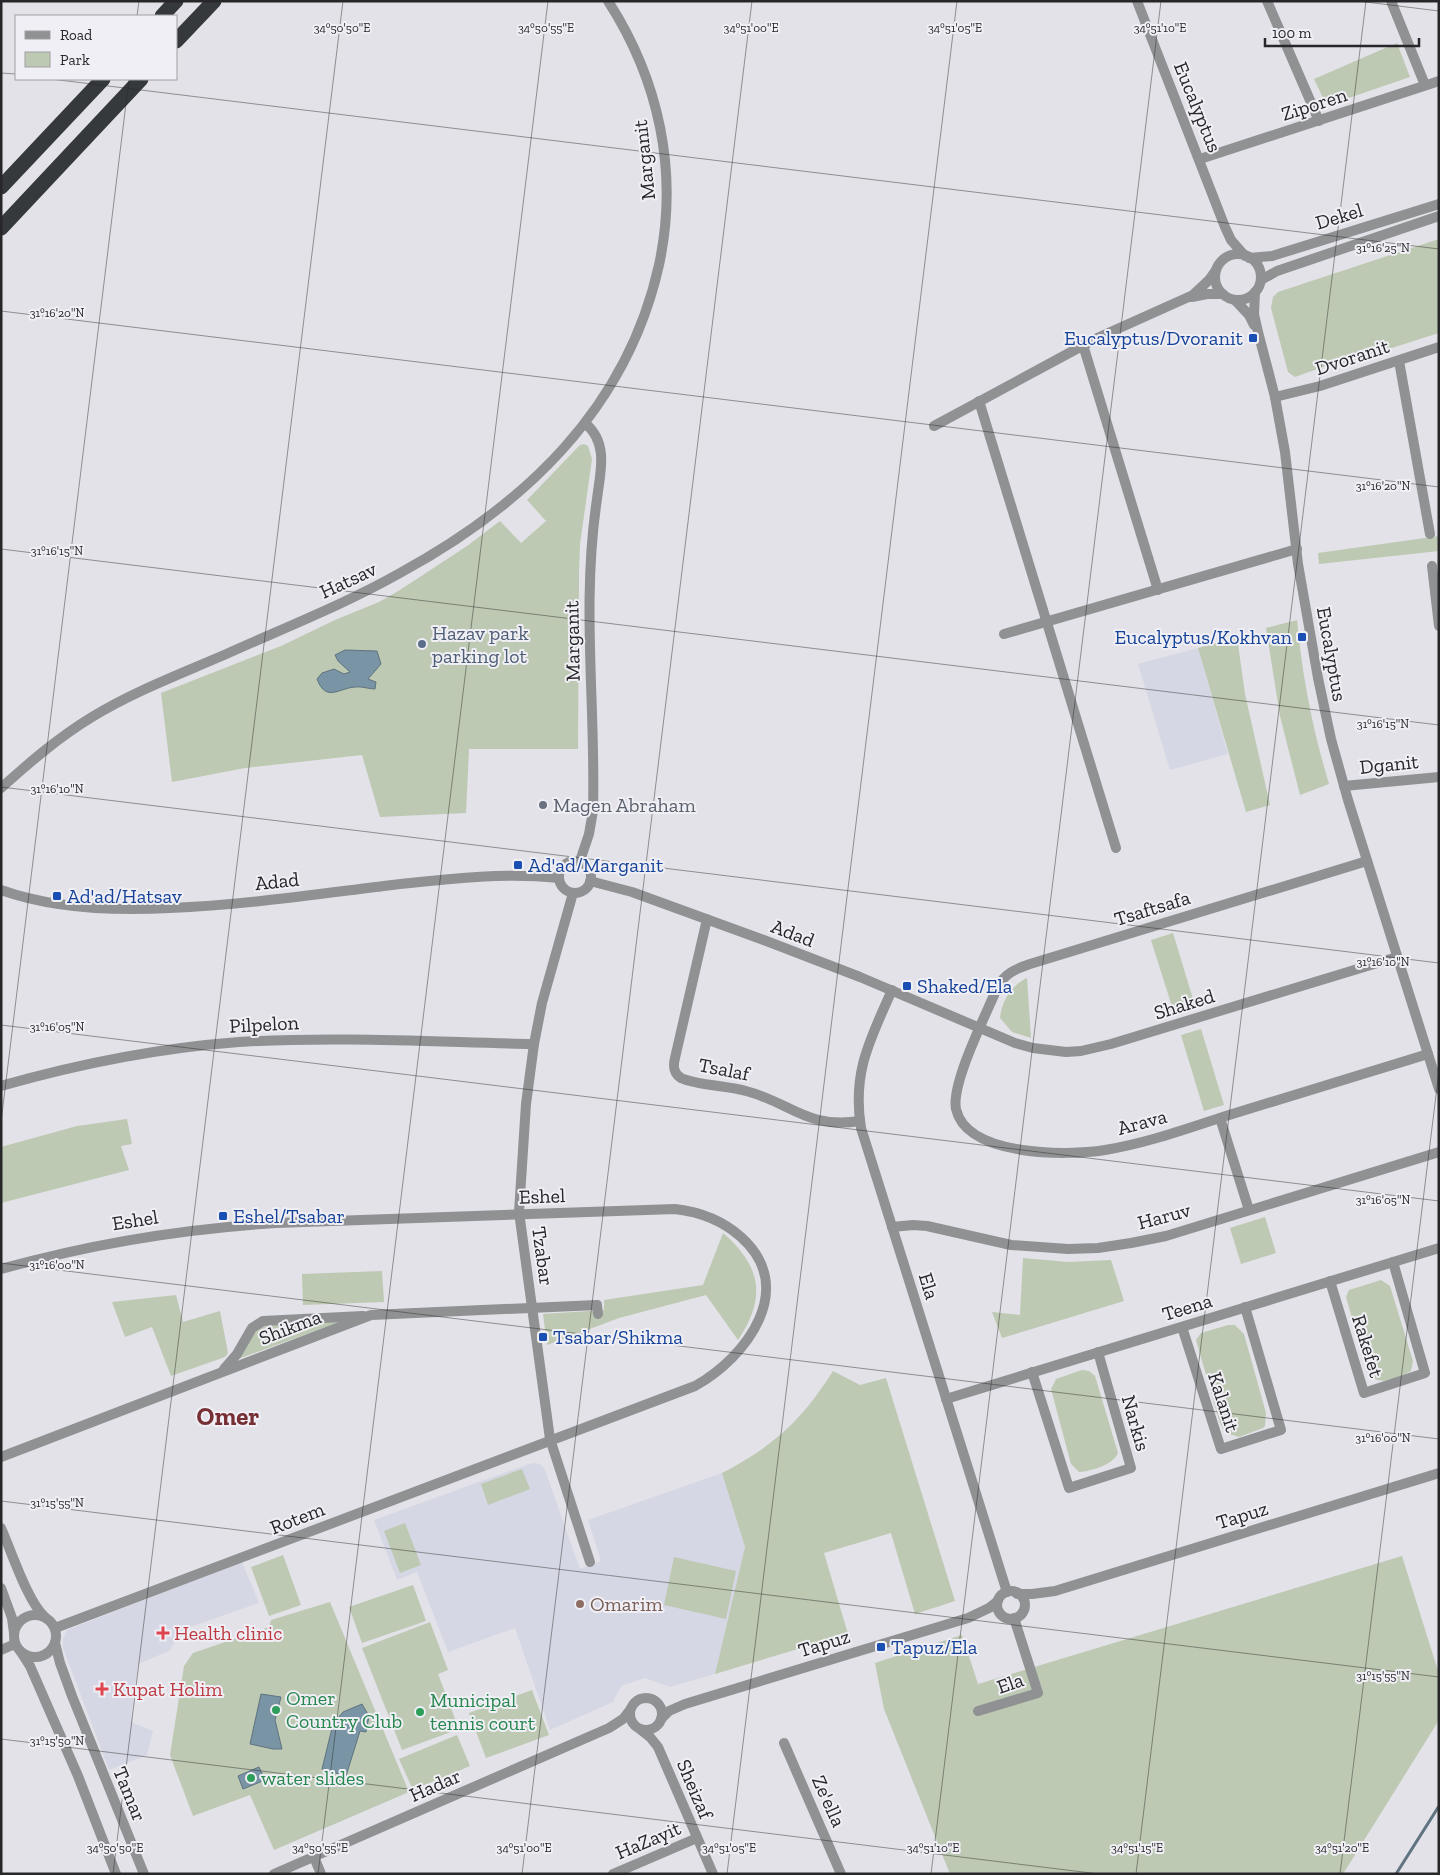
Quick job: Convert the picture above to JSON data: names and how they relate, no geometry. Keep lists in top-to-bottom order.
{
  "streets": {
    "street": [
      "Ziporen",
      "Eucalyptus",
      "Marganit",
      "Dekel",
      "Dvoranit",
      "Hatsav",
      "Dganit",
      "Adad",
      "Tsaftsafa",
      "Shaked",
      "Pilpelon",
      "Tsalaf",
      "Arava",
      "Eshel",
      "Haruv",
      "Tzabar",
      "Ela",
      "Teena",
      "Shikma",
      "Rakefet",
      "Kalanit",
      "Narkis",
      "Tapuz",
      "Rotem",
      "Hadar",
      "Sheizaf",
      "Tamar",
      "Ze'ella",
      "HaZayit"
    ]
  },
  "crossings": [
    ["Ziporen", "Eucalyptus"],
    ["Eucalyptus", "Dekel"],
    ["Eucalyptus", "Dvoranit"],
    ["Eucalyptus", "Dganit"],
    ["Eucalyptus", "Tsaftsafa"],
    ["Eucalyptus", "Shaked"],
    ["Eucalyptus", "Arava"],
    ["Marganit", "Hatsav"],
    ["Marganit", "Adad"],
    ["Marganit", "Tzabar"],
    ["Adad", "Tsaftsafa"],
    ["Adad", "Shaked"],
    ["Adad", "Tsalaf"],
    ["Adad", "Arava"],
    ["Adad", "Tzabar"],
    ["Adad", "Ela"],
    ["Tsaftsafa", "Shaked"],
    ["Tsaftsafa", "Arava"],
    ["Shaked", "Arava"],
    ["Pilpelon", "Tzabar"],
    ["Tsalaf", "Ela"],
    ["Eshel", "Tzabar"],
    ["Eshel", "Rotem"],
    ["Haruv", "Ela"],
    ["Tzabar", "Shikma"],
    ["Tzabar", "Rotem"],
    ["Ela", "Teena"],
    ["Ela", "Tapuz"],
    ["Teena", "Rakefet"],
    ["Teena", "Kalanit"],
    ["Teena", "Narkis"],
    ["Tapuz", "Hadar"],
    ["Tapuz", "Sheizaf"],
    ["Rotem", "Tamar"],
    ["Hadar", "Sheizaf"],
    ["Sheizaf", "HaZayit"]
  ],
  "districts": ["Omer"],
  "places": {
    "transit": [
      "Eucalyptus/Dvoranit",
      "Eucalyptus/Kokhvan",
      "Ad'ad/Marganit",
      "Ad'ad/Hatsav",
      "Shaked/Ela",
      "Eshel/Tsabar",
      "Tsabar/Shikma",
      "Tapuz/Ela"
    ],
    "other": [
      "Hazav park parking lot",
      "Magen Abraham",
      "Omarim",
      "Omer Country Club",
      "Municipal tennis court",
      "water slides"
    ],
    "health": ["Health clinic", "Kupat Holim"]
  },
  "legend": ["Road", "Park"],
  "scale_bar": "100 m",
  "coordinates": [
    "34°50'50\"E",
    "34°50'55\"E",
    "34°51'00\"E",
    "34°51'05\"E",
    "34°51'10\"E",
    "31°16'25\"N",
    "31°16'20\"N",
    "31°16'15\"N",
    "31°16'10\"N",
    "31°16'05\"N",
    "31°16'00\"N",
    "31°15'55\"N",
    "31°15'50\"N",
    "34°51'15\"E",
    "34°51'20\"E"
  ]
}
